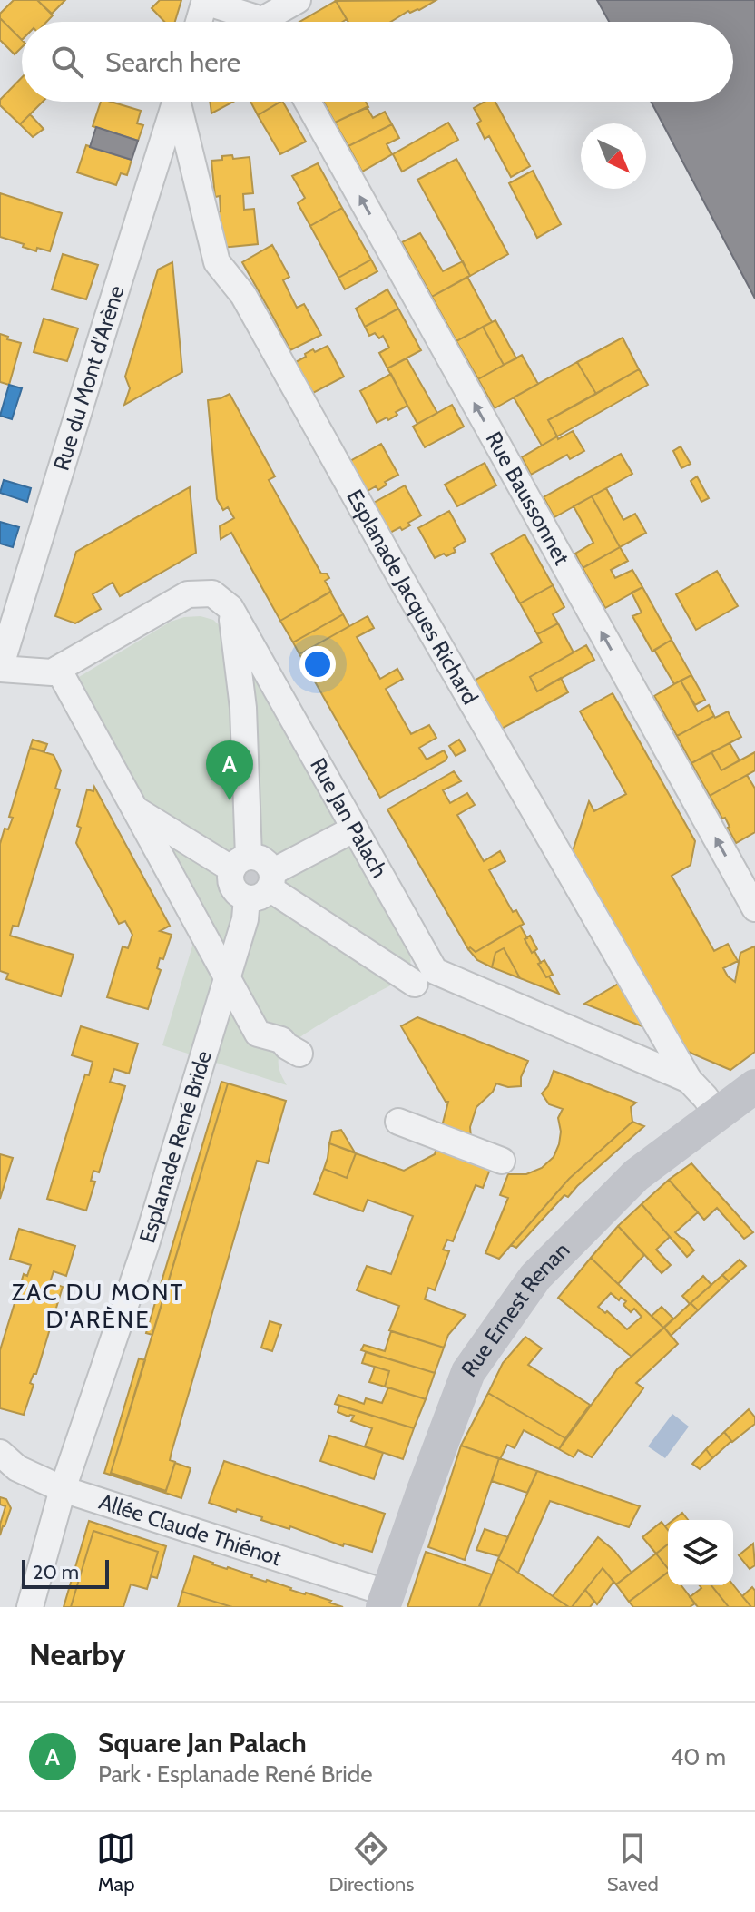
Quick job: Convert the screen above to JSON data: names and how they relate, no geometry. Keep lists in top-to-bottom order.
{
  "streets": {
    "street": [
      "Rue du Mont d'Arène",
      "Rue Baussonnet",
      "Esplanade Jacques Richard",
      "Rue Jan Palach",
      "Esplanade René Bride",
      "Rue Ernest Renan",
      "Allée Claude Thiénot"
    ]
  },
  "crossings": [
    ["Esplanade Jacques Richard", "Rue Jan Palach"],
    ["Rue Jan Palach", "Rue Ernest Renan"],
    ["Esplanade René Bride", "Allée Claude Thiénot"],
    ["Rue Ernest Renan", "Allée Claude Thiénot"]
  ],
  "one_way": ["Rue Baussonnet"],
  "districts": ["ZAC DU MONT D'ARÈNE"],
  "scale_bar": "20 m",
  "north": "bottom right",
  "page": {
    "search": "Search here",
    "pins": "A",
    "scale": "20 m",
    "heading": "Nearby",
    "list": [
      {
        "mark": "A",
        "name": "Square Jan Palach",
        "note": "Park · Esplanade René Bride",
        "value": "40 m"
      }
    ],
    "nav": ["Map", "Directions", "Saved"]
  }
}
